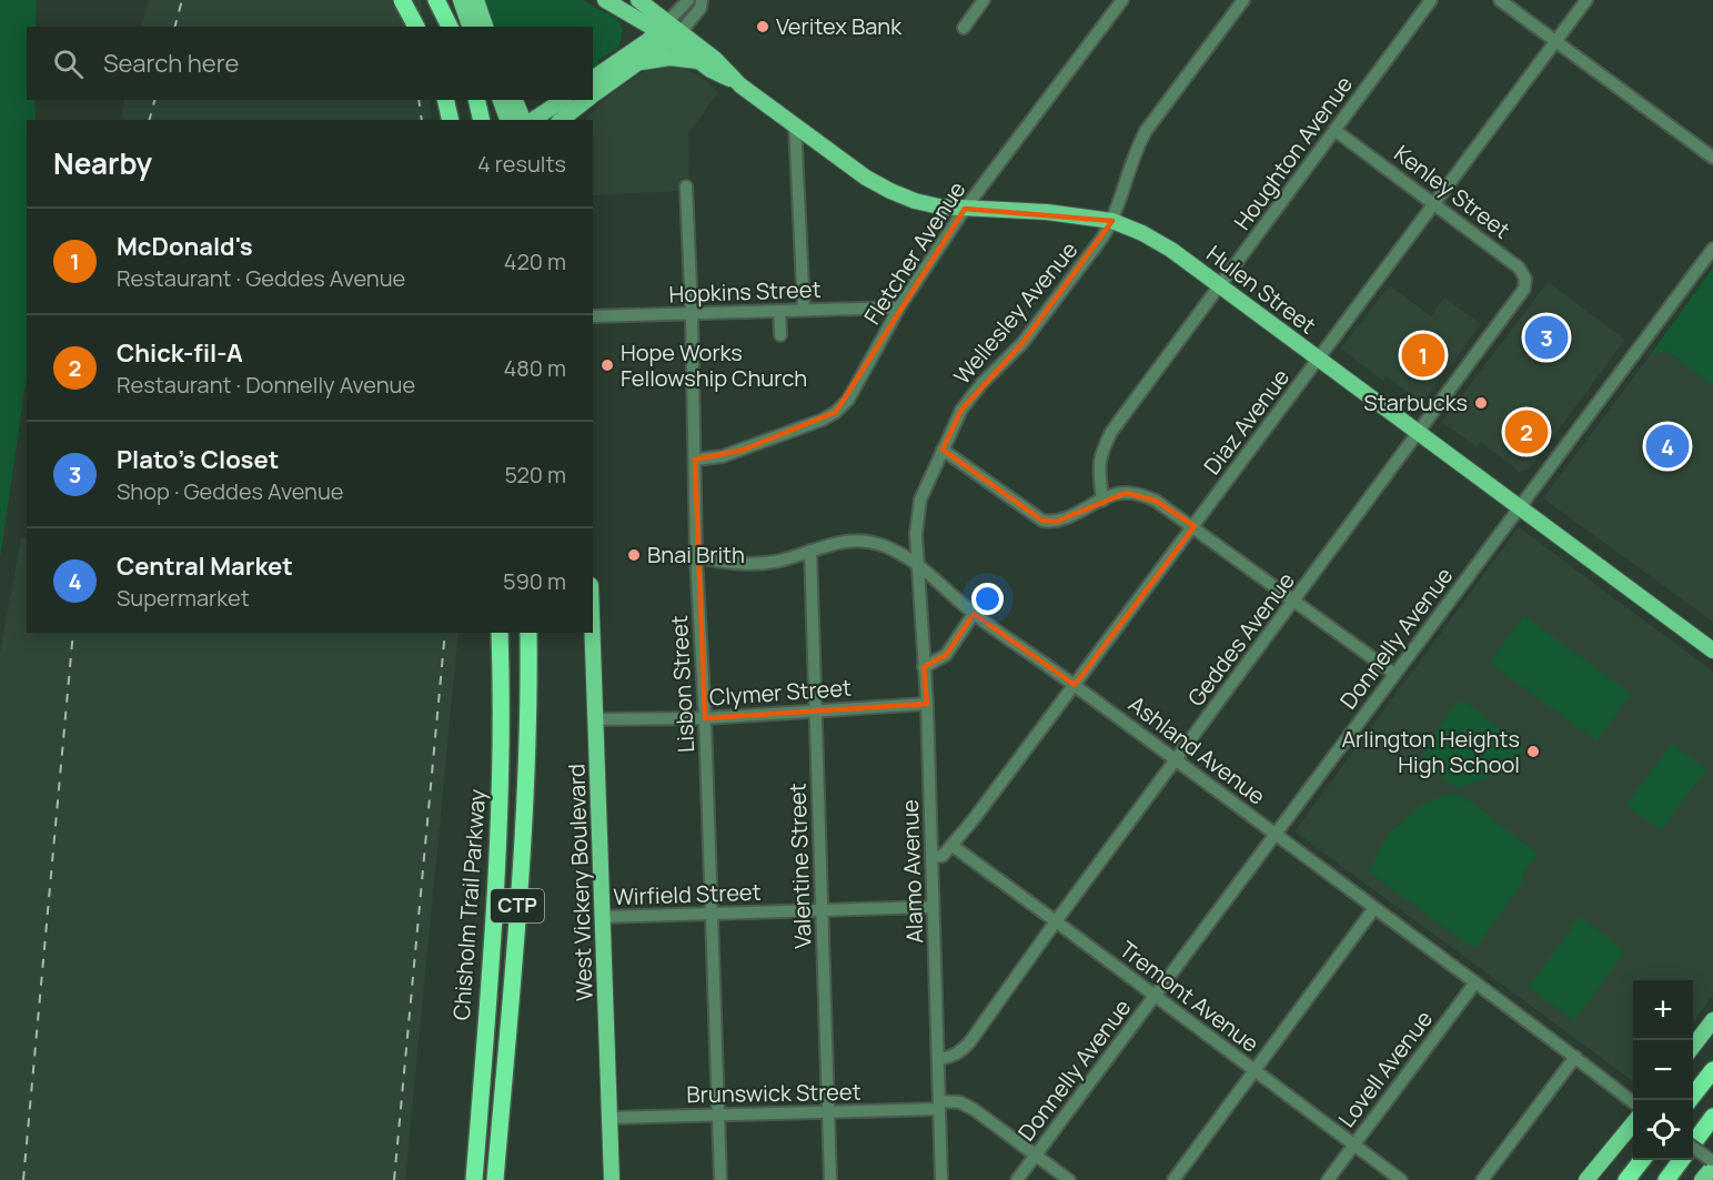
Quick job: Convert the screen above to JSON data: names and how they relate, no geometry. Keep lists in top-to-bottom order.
{
  "streets": {
    "highway": ["Chisholm Trail Parkway", "CTP"],
    "main road": ["Hulen Street", "West Vickery Boulevard"],
    "street": [
      "Houghton Avenue",
      "Kenley Street",
      "Fletcher Avenue",
      "Hopkins Street",
      "Wellesley Avenue",
      "Diaz Avenue",
      "Donnelly Avenue",
      "Geddes Avenue",
      "Lisbon Street",
      "Clymer Street",
      "Ashland Avenue",
      "Valentine Street",
      "Alamo Avenue",
      "Wirfield Street",
      "Tremont Avenue",
      "Lovell Avenue",
      "Brunswick Street"
    ]
  },
  "crossings": [
    ["Houghton Avenue", "Kenley Street"],
    ["Houghton Avenue", "Hulen Street"],
    ["Kenley Street", "Diaz Avenue"],
    ["Kenley Street", "Geddes Avenue"],
    ["Fletcher Avenue", "Hulen Street"],
    ["Fletcher Avenue", "Hopkins Street"],
    ["Fletcher Avenue", "Lisbon Street"],
    ["Hulen Street", "Wellesley Avenue"],
    ["Hulen Street", "Diaz Avenue"],
    ["Hulen Street", "Donnelly Avenue"],
    ["Hulen Street", "Geddes Avenue"],
    ["Hopkins Street", "Lisbon Street"],
    ["Wellesley Avenue", "Ashland Avenue"],
    ["Wellesley Avenue", "Alamo Avenue"],
    ["Diaz Avenue", "Ashland Avenue"],
    ["Diaz Avenue", "Alamo Avenue"],
    ["Diaz Avenue", "Tremont Avenue"],
    ["Donnelly Avenue", "Ashland Avenue"],
    ["Donnelly Avenue", "Tremont Avenue"],
    ["Donnelly Avenue", "Brunswick Street"],
    ["Geddes Avenue", "Ashland Avenue"],
    ["Geddes Avenue", "Alamo Avenue"],
    ["Geddes Avenue", "Tremont Avenue"],
    ["Lisbon Street", "Clymer Street"],
    ["Lisbon Street", "Ashland Avenue"],
    ["Lisbon Street", "Wirfield Street"],
    ["Lisbon Street", "Brunswick Street"],
    ["Clymer Street", "Valentine Street"],
    ["Clymer Street", "Alamo Avenue"],
    ["Clymer Street", "West Vickery Boulevard"],
    ["Ashland Avenue", "Valentine Street"],
    ["Ashland Avenue", "Alamo Avenue"],
    ["Ashland Avenue", "Lovell Avenue"],
    ["Valentine Street", "Wirfield Street"],
    ["Valentine Street", "Brunswick Street"],
    ["Alamo Avenue", "Wirfield Street"],
    ["Alamo Avenue", "Brunswick Street"],
    ["West Vickery Boulevard", "Wirfield Street"],
    ["West Vickery Boulevard", "Brunswick Street"],
    ["Tremont Avenue", "Lovell Avenue"]
  ],
  "places": [
    "Veritex Bank",
    "Hope Works Fellowship Church",
    "Starbucks",
    "Bnai Brith",
    "Arlington Heights High School"
  ],
  "page": {
    "search": "Search here",
    "heading": ["Nearby", "4 results"],
    "list": [
      {
        "mark": "1",
        "name": "McDonald's",
        "note": "Restaurant · Geddes Avenue",
        "value": "420 m"
      },
      {
        "mark": "2",
        "name": "Chick-fil-A",
        "note": "Restaurant · Donnelly Avenue",
        "value": "480 m"
      },
      {
        "mark": "3",
        "name": "Plato's Closet",
        "note": "Shop · Geddes Avenue",
        "value": "520 m"
      },
      {
        "mark": "4",
        "name": "Central Market",
        "note": "Supermarket",
        "value": "590 m"
      }
    ],
    "pins": [
      "3",
      "1",
      "2",
      "4"
    ],
    "map_buttons": ["+", "−"]
  }
}
